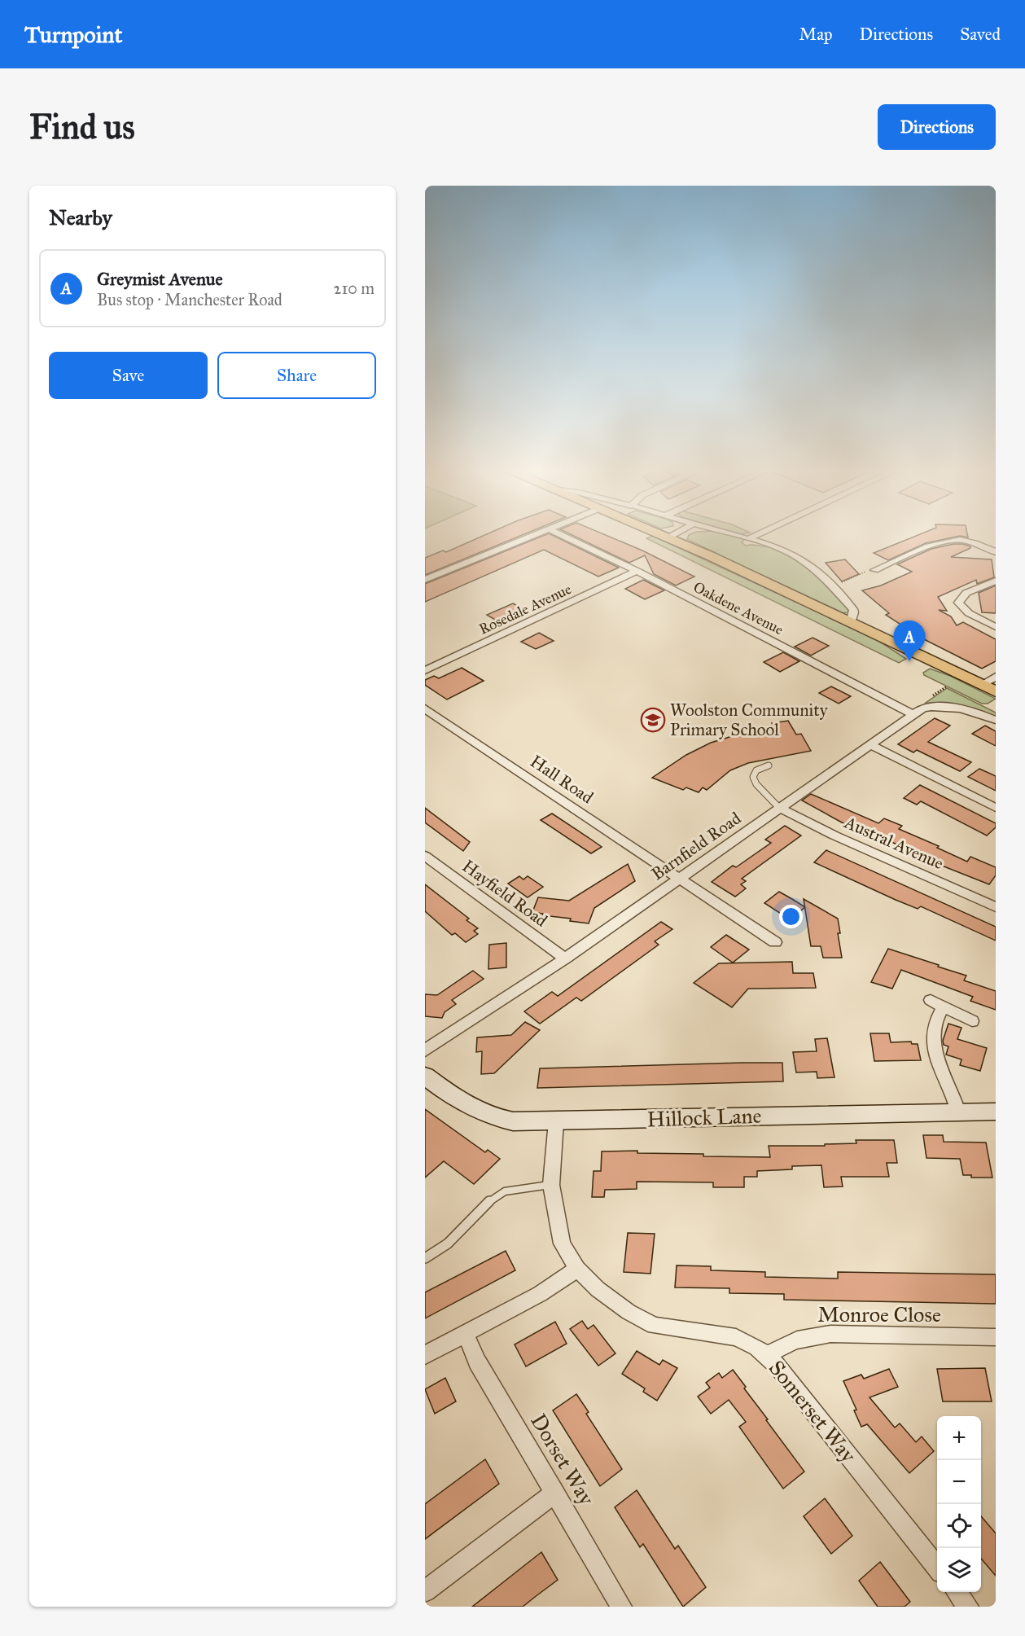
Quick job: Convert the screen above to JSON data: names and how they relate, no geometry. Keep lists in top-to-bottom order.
{
  "streets": {
    "street": [
      "Oakdene Avenue",
      "Rosedale Avenue",
      "Hall Road",
      "Austral Avenue",
      "Barnfield Road",
      "Hayfield Road",
      "Hillock Lane",
      "Monroe Close",
      "Somerset Way",
      "Dorset Way"
    ]
  },
  "crossings": [
    ["Oakdene Avenue", "Rosedale Avenue"],
    ["Oakdene Avenue", "Barnfield Road"],
    ["Hall Road", "Barnfield Road"],
    ["Austral Avenue", "Barnfield Road"],
    ["Barnfield Road", "Hayfield Road"],
    ["Hillock Lane", "Somerset Way"],
    ["Monroe Close", "Somerset Way"]
  ],
  "places": {
    "school or university": ["Woolston Community Primary School"]
  },
  "page": {
    "header": "Turnpoint",
    "nav": ["Map", "Directions", "Saved"],
    "buttons": [
      "Directions",
      ["Save", "Share"]
    ],
    "title": "Find us",
    "heading": "Nearby",
    "list": [
      {
        "mark": "A",
        "name": "Greymist Avenue",
        "note": "Bus stop · Manchester Road",
        "value": "210 m"
      }
    ],
    "pins": "A",
    "map_buttons": ["+", "−"]
  }
}
